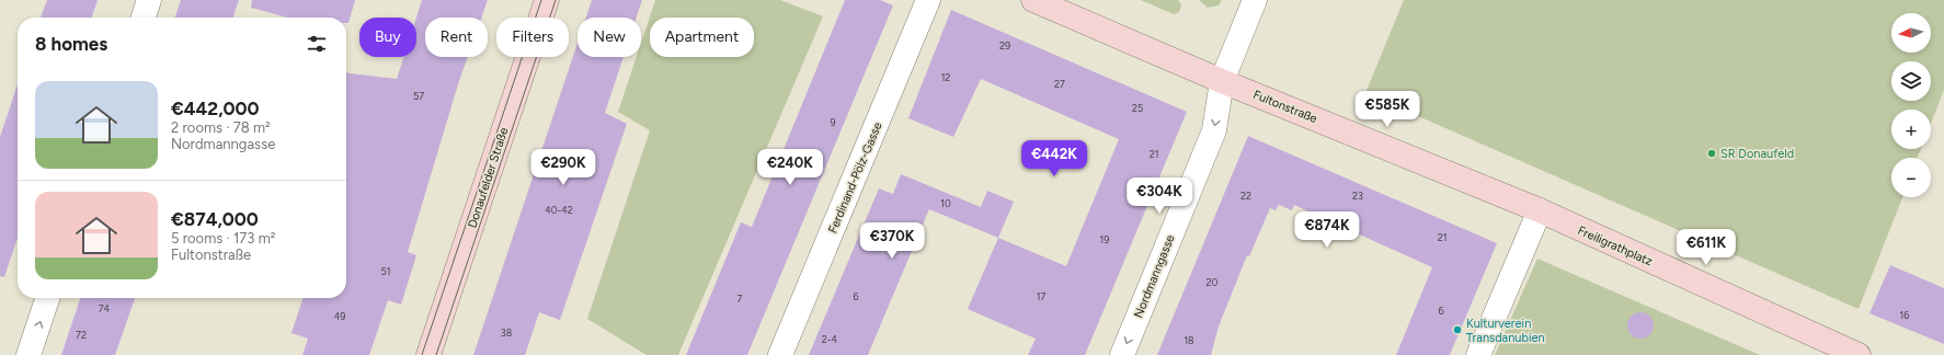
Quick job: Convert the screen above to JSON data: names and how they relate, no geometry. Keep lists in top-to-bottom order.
{
  "streets": {
    "street": [
      "Fultonstraße",
      "Donaufelder Straße",
      "Ferdinand-Pölz-Gasse",
      "Freiligrathplatz",
      "Nordmanngasse"
    ]
  },
  "crossings": [
    ["Fultonstraße", "Freiligrathplatz"],
    ["Fultonstraße", "Nordmanngasse"]
  ],
  "one_way": ["Nordmanngasse"],
  "places": ["SR Donaufeld", "Kulturverein Transdanubien"],
  "house_numbers": [
    "29",
    "12",
    "27",
    "57",
    "25",
    "9",
    "21",
    "22",
    "23",
    "10",
    "40-42",
    "21",
    "19",
    "51",
    "20",
    "6",
    "17",
    "7",
    "74",
    "6",
    "16",
    "49",
    "38",
    "72",
    "2-4",
    "18"
  ],
  "north": "left",
  "page": {
    "map_buttons": ["+", "−"],
    "chip": [
      "Buy",
      "Rent",
      "Filters",
      "New",
      "Apartment"
    ],
    "heading": "8 homes",
    "list": [
      {
        "name": "€442,000",
        "note": "2 rooms · 78 m² · Nordmanngasse"
      },
      {
        "name": "€874,000",
        "note": "5 rooms · 173 m² · Fultonstraße"
      }
    ],
    "price": [
      "€585K",
      "€442K",
      "€290K",
      "€240K",
      "€304K",
      "€874K",
      "€370K",
      "€611K"
    ]
  }
}
